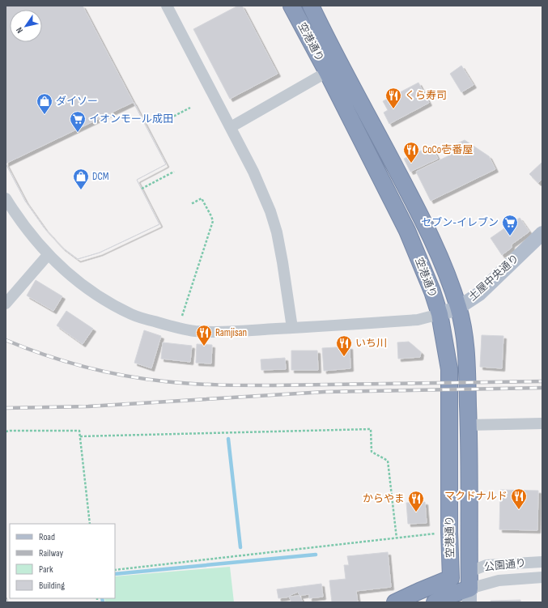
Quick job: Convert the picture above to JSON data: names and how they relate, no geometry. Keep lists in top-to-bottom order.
{
  "streets": {
    "highway": ["空港通り"],
    "main road": ["土屋中央通り"],
    "street": ["公園通り"]
  },
  "crossings": [
    ["空港通り", "土屋中央通り"],
    ["空港通り", "公園通り"]
  ],
  "places": {
    "restaurant": [
      "くら寿司",
      "CoCo壱番屋",
      "Ramjisan",
      "いち川",
      "マクドナルド",
      "からやま"
    ],
    "shop": ["ダイソー", "DCM"],
    "supermarket": ["イオンモール成田", "セブン-イレブン"]
  },
  "legend": [
    "Road",
    "Railway",
    "Park",
    "Building"
  ],
  "north": "bottom left"
}
